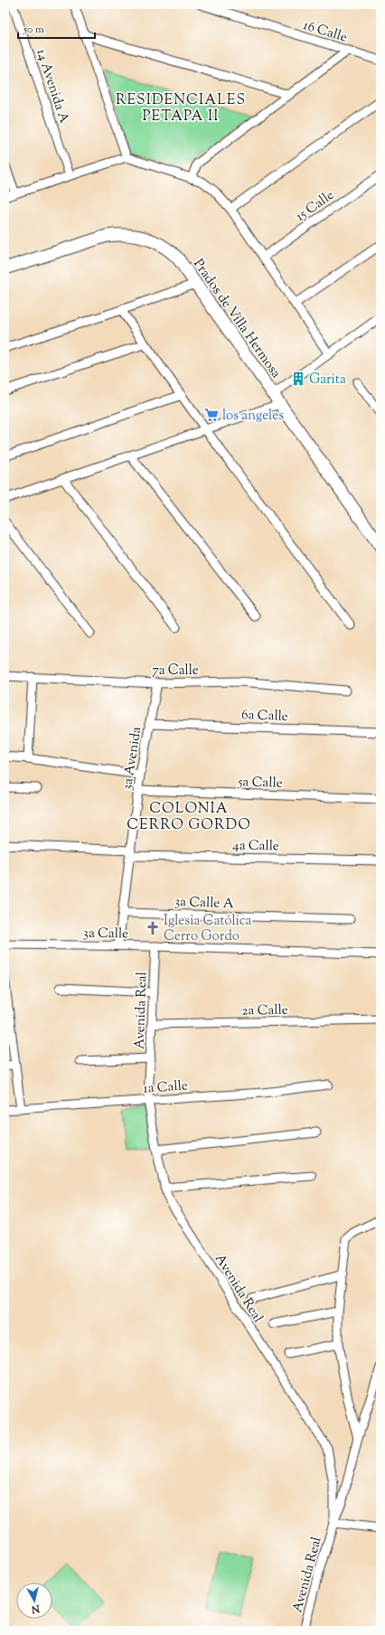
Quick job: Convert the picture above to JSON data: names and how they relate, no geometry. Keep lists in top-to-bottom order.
{
  "streets": {
    "main road": ["Prados de Villa Hermosa"],
    "street": [
      "16 Calle",
      "14 Avenida A",
      "15 Calle",
      "7a Calle",
      "6a Calle",
      "3a Avenida",
      "5a Calle",
      "4a Calle",
      "3a Calle A",
      "3a Calle",
      "2a Calle",
      "Avenida Real",
      "1a Calle"
    ]
  },
  "crossings": [
    ["7a Calle", "3a Avenida"],
    ["6a Calle", "3a Avenida"],
    ["3a Avenida", "5a Calle"],
    ["3a Avenida", "4a Calle"],
    ["3a Avenida", "3a Calle A"],
    ["3a Avenida", "3a Calle"],
    ["3a Calle", "Avenida Real"],
    ["2a Calle", "Avenida Real"],
    ["Avenida Real", "1a Calle"]
  ],
  "districts": ["RESIDENCIALES PETAPA II", "COLONIA CERRO GORDO"],
  "places": {
    "building": ["Garita"],
    "supermarket": ["los angeles"],
    "church": ["Iglesia Católica Cerro Gordo"]
  },
  "scale_bar": "50 m",
  "north": "bottom"
}
